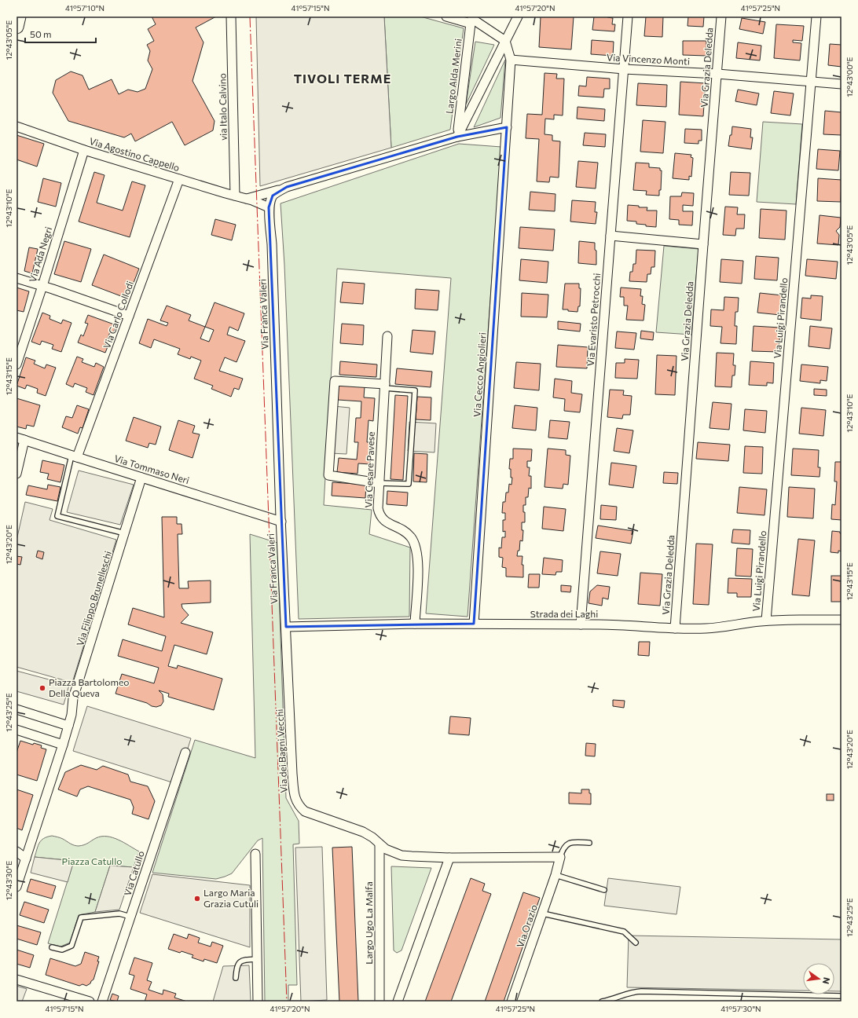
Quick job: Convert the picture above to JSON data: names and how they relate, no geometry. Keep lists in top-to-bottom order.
{
  "streets": {
    "street": [
      "Via Vincenzo Monti",
      "Via Grazia Deledda",
      "Largo Alda Merini",
      "via Italo Calvino",
      "Via Agostino Cappello",
      "Via Ada Negri",
      "Via Franca Valeri",
      "Via Carlo Collodi",
      "Via Luigi Pirandello",
      "Via Evaristo Petrocchi",
      "Via Cecco Angiolieri",
      "Via Tommaso Neri",
      "Via Cesare Pavese",
      "Via Filippo Brunelleschi",
      "Strada dei Laghi",
      "Via dei Bagni Vecchi",
      "Via Catullo",
      "Largo Ugo La Malfa",
      "Via Orazio"
    ]
  },
  "crossings": [
    ["Via Vincenzo Monti", "Via Grazia Deledda"],
    ["Via Vincenzo Monti", "Via Luigi Pirandello"],
    ["Via Vincenzo Monti", "Via Evaristo Petrocchi"],
    ["Via Grazia Deledda", "Strada dei Laghi"],
    ["via Italo Calvino", "Via Agostino Cappello"],
    ["Via Agostino Cappello", "Via Ada Negri"],
    ["Via Agostino Cappello", "Via Franca Valeri"],
    ["Via Agostino Cappello", "Via Carlo Collodi"],
    ["Via Franca Valeri", "Via Tommaso Neri"],
    ["Via Franca Valeri", "Strada dei Laghi"],
    ["Via Franca Valeri", "Via dei Bagni Vecchi"],
    ["Via Carlo Collodi", "Via Tommaso Neri"],
    ["Via Luigi Pirandello", "Strada dei Laghi"],
    ["Via Evaristo Petrocchi", "Strada dei Laghi"],
    ["Via Cecco Angiolieri", "Strada dei Laghi"],
    ["Via Tommaso Neri", "Via Filippo Brunelleschi"],
    ["Via Cesare Pavese", "Strada dei Laghi"],
    ["Strada dei Laghi", "Via dei Bagni Vecchi"],
    ["Via dei Bagni Vecchi", "Largo Ugo La Malfa"],
    ["Via dei Bagni Vecchi", "Via Orazio"]
  ],
  "districts": ["TIVOLI TERME"],
  "parks": ["Piazza Catullo"],
  "places": ["Piazza Bartolomeo Della Queva", "Largo Maria Grazia Cutuli"],
  "scale_bar": "50 m",
  "north": "right",
  "coordinates": [
    "41°57'10\"N",
    "41°57'15\"N",
    "41°57'20\"N",
    "41°57'25\"N",
    "12°43'05\"E",
    "12°43'00\"E",
    "12°43'10\"E",
    "12°43'15\"E",
    "12°43'20\"E",
    "12°43'25\"E",
    "12°43'30\"E",
    "41°57'30\"N"
  ]
}
